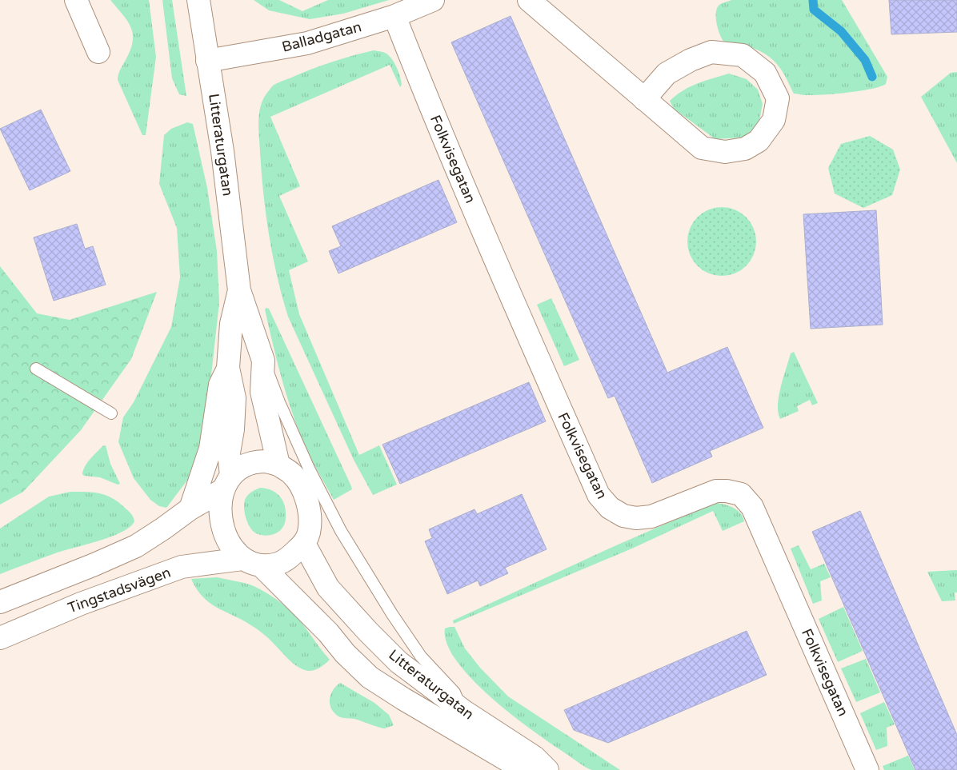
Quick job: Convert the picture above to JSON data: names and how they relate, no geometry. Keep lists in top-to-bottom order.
{
  "streets": {
    "street": [
      "Balladgatan",
      "Litteraturgatan",
      "Folkvisegatan",
      "Tingstadsvägen"
    ]
  },
  "crossings": [
    ["Balladgatan", "Litteraturgatan"],
    ["Balladgatan", "Folkvisegatan"],
    ["Litteraturgatan", "Tingstadsvägen"]
  ]
}
